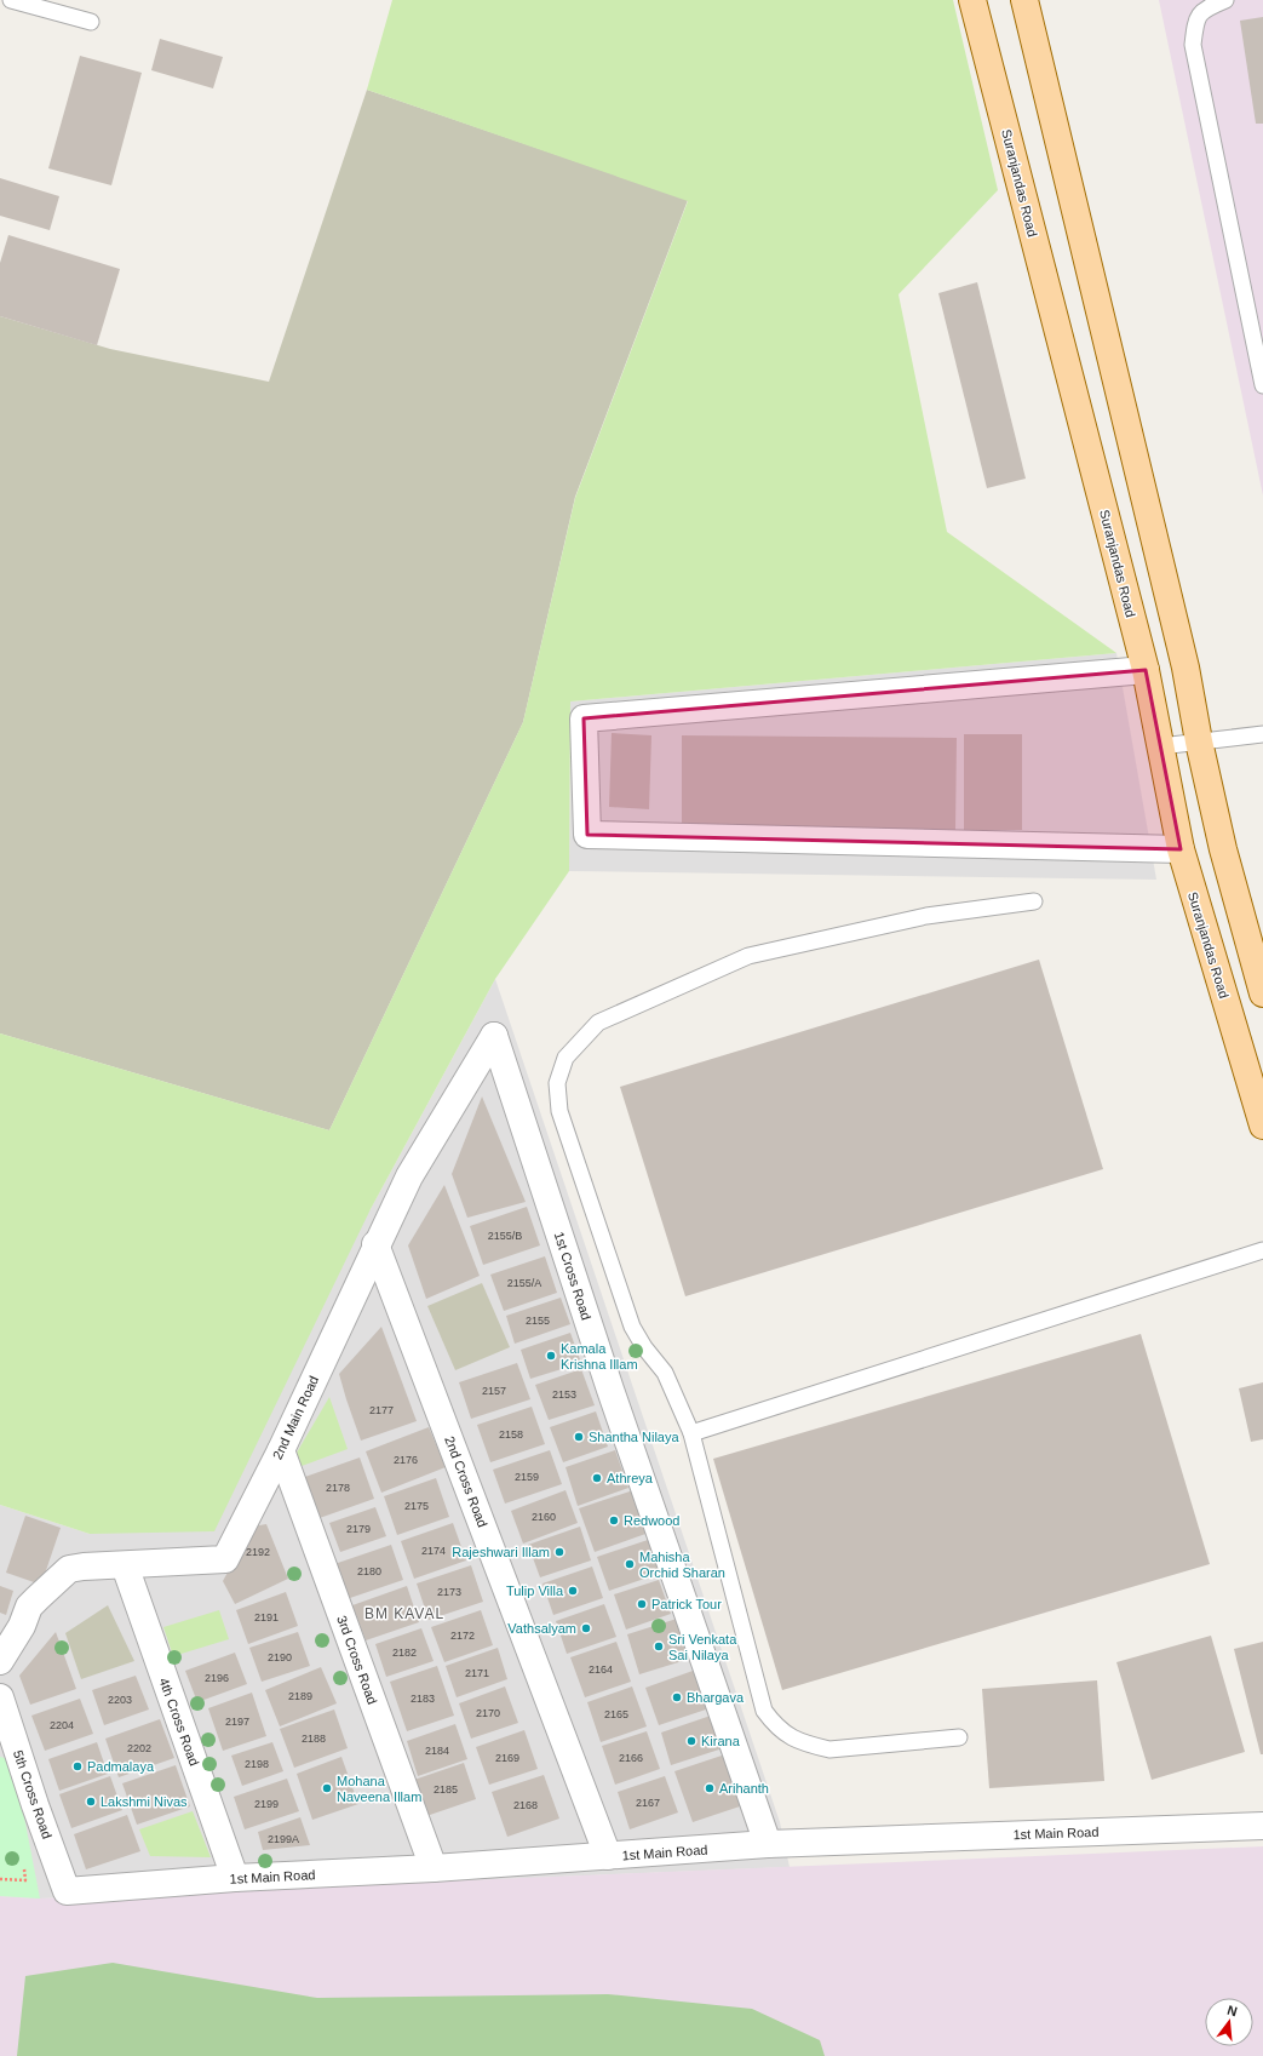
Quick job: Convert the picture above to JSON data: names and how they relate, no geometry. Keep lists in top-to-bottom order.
{
  "streets": {
    "main road": ["Suranjandas Road"],
    "street": [
      "1st Cross Road",
      "2nd Main Road",
      "2nd Cross Road",
      "3rd Cross Road",
      "4th Cross Road",
      "5th Cross Road",
      "1st Main Road"
    ]
  },
  "crossings": [
    ["1st Cross Road", "2nd Main Road"],
    ["1st Cross Road", "1st Main Road"],
    ["2nd Main Road", "2nd Cross Road"],
    ["2nd Main Road", "3rd Cross Road"],
    ["2nd Main Road", "4th Cross Road"],
    ["2nd Cross Road", "1st Main Road"],
    ["3rd Cross Road", "1st Main Road"],
    ["4th Cross Road", "1st Main Road"],
    ["5th Cross Road", "1st Main Road"]
  ],
  "districts": ["BM KAVAL"],
  "places": [
    "Kamala Krishna Illam",
    "Shantha Nilaya",
    "Athreya",
    "Redwood",
    "Rajeshwari Illam",
    "Mahisha Orchid Sharan",
    "Tulip Villa",
    "Patrick Tour",
    "Vathsalyam",
    "Sri Venkata Sai Nilaya",
    "Bhargava",
    "Kirana",
    "Padmalaya",
    "Mohana Naveena Illam",
    "Arihanth",
    "Lakshmi Nivas"
  ],
  "house_numbers": [
    "2155/B",
    "2155/A",
    "2155",
    "2157",
    "2153",
    "2177",
    "2158",
    "2176",
    "2159",
    "2178",
    "2175",
    "2160",
    "2179",
    "2174",
    "2192",
    "2180",
    "2173",
    "2191",
    "2172",
    "2182",
    "2190",
    "2164",
    "2171",
    "2196",
    "2189",
    "2183",
    "2203",
    "2170",
    "2165",
    "2197",
    "2204",
    "2188",
    "2202",
    "2184",
    "2169",
    "2166",
    "2198",
    "2185",
    "2167",
    "2199",
    "2168",
    "2199A"
  ],
  "north": "top"
}
